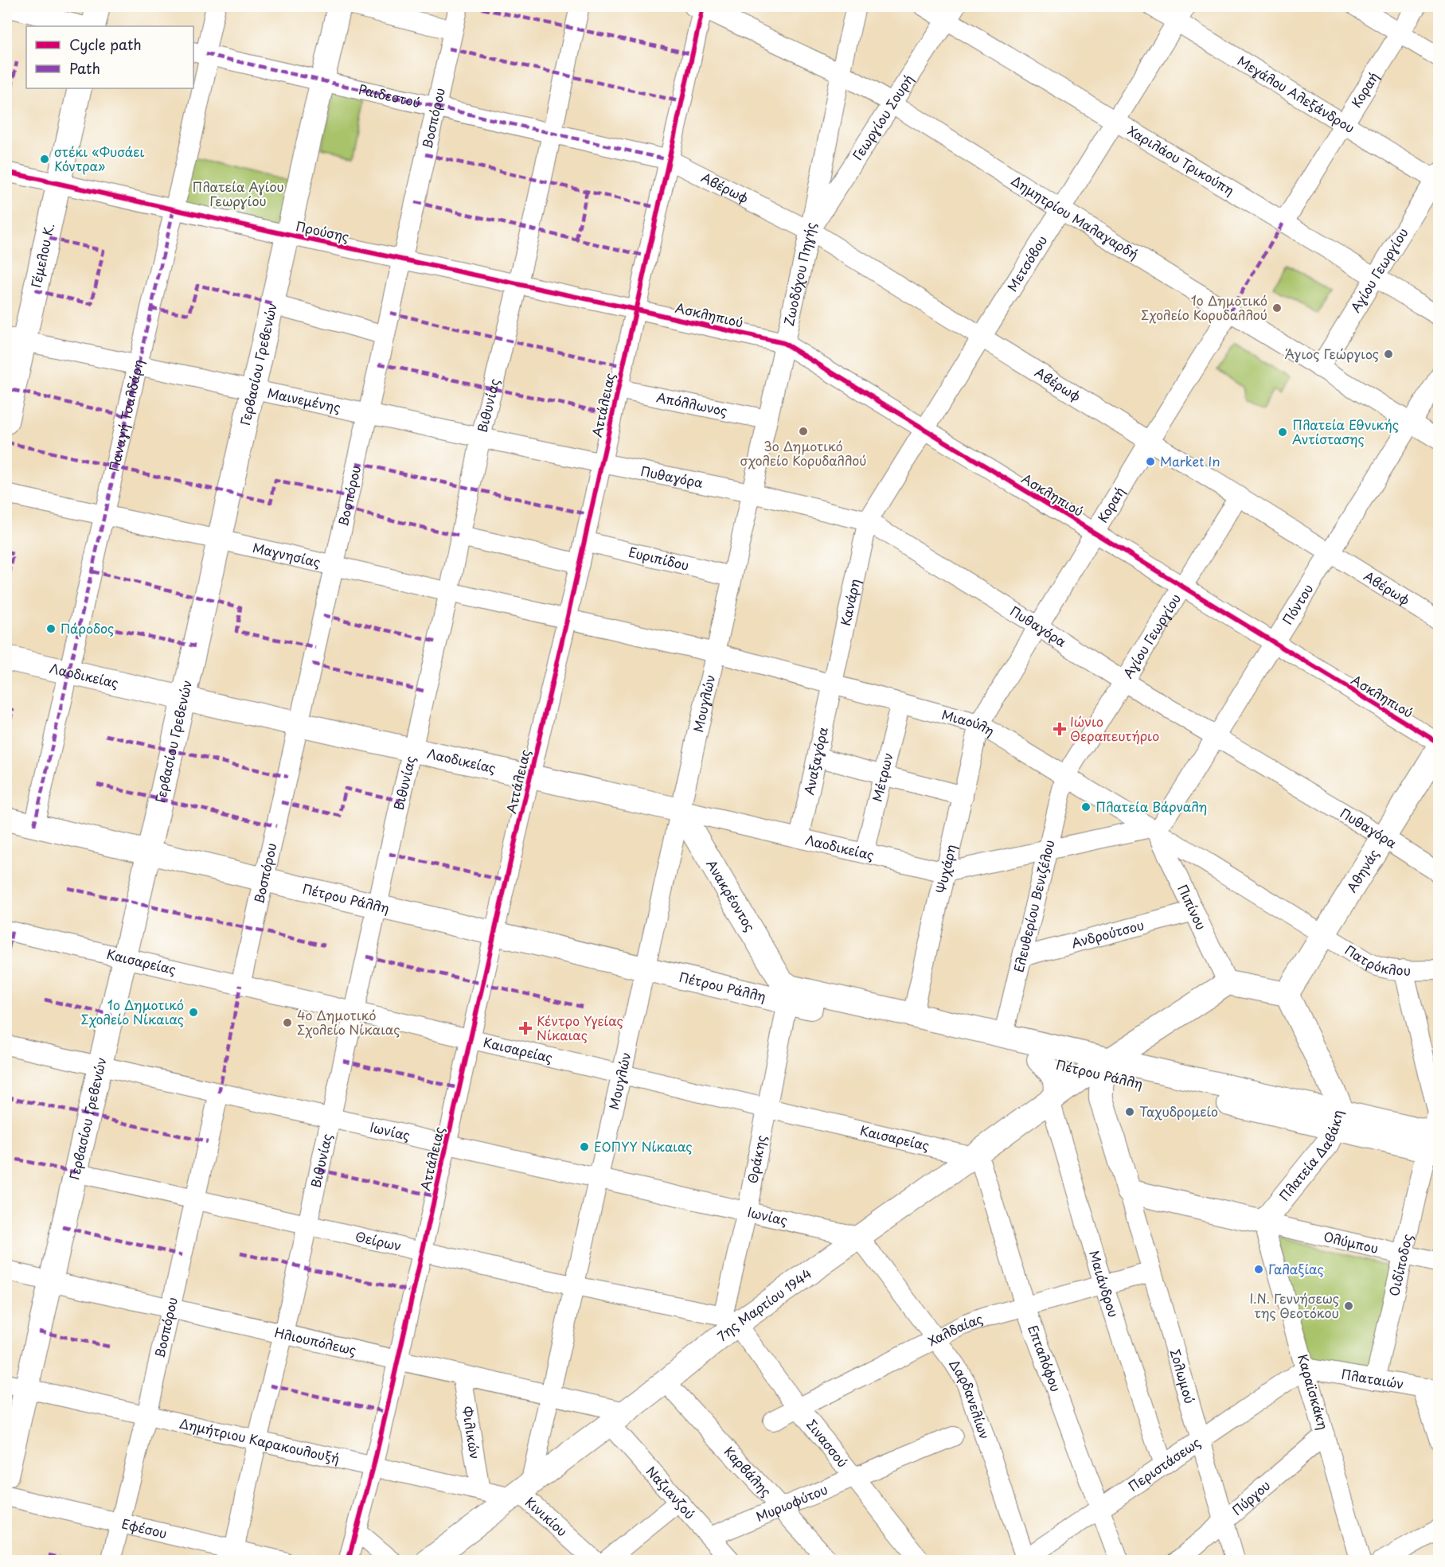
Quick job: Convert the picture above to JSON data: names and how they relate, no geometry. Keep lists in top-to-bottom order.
{
  "streets": {
    "main road": [
      "Γέμελου Κ.",
      "Γερβασίου Γρεβενών",
      "Λαοδικείας",
      "Αθηνάς",
      "Ανακρέοντος",
      "Πέτρου Ράλλη",
      "Πλατεία Δαβάκη",
      "7ης Μαρτίου 1944"
    ],
    "street": [
      "Κοραή",
      "Μεγάλου Αλεξάνδρου",
      "Ραιδεστού",
      "Βοσπόρου",
      "Γεωργίου Σουρή",
      "Χαριλάου Τρικούπη",
      "Αβέρωφ",
      "Δημητρίου Μαλαγαρδή",
      "Προύσης",
      "Μετσόβου",
      "Αγίου Γεωργίου",
      "Ζωοδόχου Πηγής",
      "Ασκληπιού",
      "Μαινεμένης",
      "Απόλλωνος",
      "Αττάλειας",
      "Βιθυνίας",
      "Παναγή Τσαλδάρη",
      "Πυθαγόρα",
      "Μαγνησίας",
      "Ευριπίδου",
      "Κανάρη",
      "Πόντου",
      "Μουγλών",
      "Μιαούλη",
      "Αναξαγόρα",
      "Μέτρων",
      "Ψυχάρη",
      "Ελευθερίου Βενιζέλου",
      "Πιπίνου",
      "Ανδρούτσου",
      "Πατρόκλου",
      "Καισαρείας",
      "Ιωνίας",
      "Θράκης",
      "Θείρων",
      "Ολύμπου",
      "Οιδίποδος",
      "Μαιάνδρου",
      "Χαλδαίας",
      "Ηλιουπόλεως",
      "Επταλόφου",
      "Σολωμού",
      "Πλαταιών",
      "Καραϊσκάκη",
      "Δαρδανελίων",
      "Φιλικών",
      "Δημήτριου Καρακουλουξή",
      "Σινασσού",
      "Περιστάσεως",
      "Καρβάλης",
      "Ναζιανζού",
      "Πύργου",
      "Μυριοφύτου",
      "Κινικίου",
      "Εφέσου"
    ]
  },
  "crossings": [
    ["Κοραή", "Μεγάλου Αλεξάνδρου"],
    ["Κοραή", "Χαριλάου Τρικούπη"],
    ["Κοραή", "Αβέρωφ"],
    ["Κοραή", "Δημητρίου Μαλαγαρδή"],
    ["Κοραή", "Ασκληπιού"],
    ["Κοραή", "Πυθαγόρα"],
    ["Κοραή", "Μιαούλη"],
    ["Κοραή", "Ψυχάρη"],
    ["Μεγάλου Αλεξάνδρου", "Μετσόβου"],
    ["Μεγάλου Αλεξάνδρου", "Αγίου Γεωργίου"],
    ["Ραιδεστού", "Βοσπόρου"],
    ["Ραιδεστού", "Αβέρωφ"],
    ["Ραιδεστού", "Γερβασίου Γρεβενών"],
    ["Ραιδεστού", "Αττάλειας"],
    ["Ραιδεστού", "Βιθυνίας"],
    ["Ραιδεστού", "Παναγή Τσαλδάρη"],
    ["Βοσπόρου", "Προύσης"],
    ["Βοσπόρου", "Μαινεμένης"],
    ["Βοσπόρου", "Μαγνησίας"],
    ["Βοσπόρου", "Λαοδικείας"],
    ["Βοσπόρου", "Πέτρου Ράλλη"],
    ["Βοσπόρου", "Καισαρείας"],
    ["Βοσπόρου", "Ιωνίας"],
    ["Βοσπόρου", "Θείρων"],
    ["Βοσπόρου", "Ηλιουπόλεως"],
    ["Βοσπόρου", "Δημήτριου Καρακουλουξή"],
    ["Βοσπόρου", "Εφέσου"],
    ["Γεωργίου Σουρή", "Χαριλάου Τρικούπη"],
    ["Γεωργίου Σουρή", "Αβέρωφ"],
    ["Γεωργίου Σουρή", "Δημητρίου Μαλαγαρδή"],
    ["Γεωργίου Σουρή", "Ζωοδόχου Πηγής"],
    ["Χαριλάου Τρικούπη", "Μετσόβου"],
    ["Χαριλάου Τρικούπη", "Αγίου Γεωργίου"],
    ["Αβέρωφ", "Μετσόβου"],
    ["Αβέρωφ", "Αγίου Γεωργίου"],
    ["Αβέρωφ", "Ζωοδόχου Πηγής"],
    ["Αβέρωφ", "Αττάλειας"],
    ["Αβέρωφ", "Πόντου"],
    ["Δημητρίου Μαλαγαρδή", "Μετσόβου"],
    ["Δημητρίου Μαλαγαρδή", "Αγίου Γεωργίου"],
    ["Δημητρίου Μαλαγαρδή", "Ζωοδόχου Πηγής"],
    ["Δημητρίου Μαλαγαρδή", "Αττάλειας"],
    ["Δημητρίου Μαλαγαρδή", "Πόντου"],
    ["Προύσης", "Γέμελου Κ."],
    ["Προύσης", "Ασκληπιού"],
    ["Προύσης", "Γερβασίου Γρεβενών"],
    ["Προύσης", "Αττάλειας"],
    ["Προύσης", "Βιθυνίας"],
    ["Προύσης", "Παναγή Τσαλδάρη"],
    ["Γέμελου Κ.", "Μαινεμένης"],
    ["Μετσόβου", "Ασκληπιού"],
    ["Μετσόβου", "Πυθαγόρα"],
    ["Μετσόβου", "Κανάρη"],
    ["Αγίου Γεωργίου", "Ασκληπιού"],
    ["Αγίου Γεωργίου", "Πυθαγόρα"],
    ["Αγίου Γεωργίου", "Μιαούλη"],
    ["Αγίου Γεωργίου", "Ελευθερίου Βενιζέλου"],
    ["Ζωοδόχου Πηγής", "Ασκληπιού"],
    ["Ζωοδόχου Πηγής", "Απόλλωνος"],
    ["Ζωοδόχου Πηγής", "Πυθαγόρα"],
    ["Ζωοδόχου Πηγής", "Ευριπίδου"],
    ["Ζωοδόχου Πηγής", "Μουγλών"],
    ["Ζωοδόχου Πηγής", "Μιαούλη"],
    ["Ασκληπιού", "Αττάλειας"],
    ["Ασκληπιού", "Πόντου"],
    ["Ασκληπιού", "Αθηνάς"],
    ["Γερβασίου Γρεβενών", "Μαινεμένης"],
    ["Γερβασίου Γρεβενών", "Μαγνησίας"],
    ["Γερβασίου Γρεβενών", "Λαοδικείας"],
    ["Γερβασίου Γρεβενών", "Πέτρου Ράλλη"],
    ["Γερβασίου Γρεβενών", "Καισαρείας"],
    ["Γερβασίου Γρεβενών", "Ιωνίας"],
    ["Γερβασίου Γρεβενών", "Θείρων"],
    ["Γερβασίου Γρεβενών", "Ηλιουπόλεως"],
    ["Γερβασίου Γρεβενών", "Δημήτριου Καρακουλουξή"],
    ["Μαινεμένης", "Αττάλειας"],
    ["Μαινεμένης", "Βιθυνίας"],
    ["Μαινεμένης", "Παναγή Τσαλδάρη"],
    ["Μαινεμένης", "Πυθαγόρα"],
    ["Απόλλωνος", "Αττάλειας"],
    ["Αττάλειας", "Πυθαγόρα"],
    ["Αττάλειας", "Μαγνησίας"],
    ["Αττάλειας", "Ευριπίδου"],
    ["Αττάλειας", "Λαοδικείας"],
    ["Αττάλειας", "Μιαούλη"],
    ["Αττάλειας", "Πέτρου Ράλλη"],
    ["Αττάλειας", "Καισαρείας"],
    ["Αττάλειας", "Ιωνίας"],
    ["Αττάλειας", "Θείρων"],
    ["Αττάλειας", "Ηλιουπόλεως"],
    ["Αττάλειας", "Δημήτριου Καρακουλουξή"],
    ["Βιθυνίας", "Μαγνησίας"],
    ["Βιθυνίας", "Λαοδικείας"],
    ["Βιθυνίας", "Πέτρου Ράλλη"],
    ["Βιθυνίας", "Καισαρείας"],
    ["Βιθυνίας", "Ιωνίας"],
    ["Βιθυνίας", "Θείρων"],
    ["Βιθυνίας", "Ηλιουπόλεως"],
    ["Βιθυνίας", "Δημήτριου Καρακουλουξή"],
    ["Βιθυνίας", "Εφέσου"],
    ["Παναγή Τσαλδάρη", "Μαγνησίας"],
    ["Παναγή Τσαλδάρη", "Λαοδικείας"],
    ["Παναγή Τσαλδάρη", "Πέτρου Ράλλη"],
    ["Πυθαγόρα", "Κανάρη"],
    ["Πυθαγόρα", "Πόντου"],
    ["Πυθαγόρα", "Αθηνάς"],
    ["Μαγνησίας", "Μιαούλη"],
    ["Κανάρη", "Μιαούλη"],
    ["Κανάρη", "Αναξαγόρα"],
    ["Πόντου", "Μιαούλη"],
    ["Πόντου", "Πιπίνου"],
    ["Λαοδικείας", "Μουγλών"],
    ["Λαοδικείας", "Αναξαγόρα"],
    ["Λαοδικείας", "Μέτρων"],
    ["Λαοδικείας", "Ψυχάρη"],
    ["Λαοδικείας", "Ανακρέοντος"],
    ["Μουγλών", "Μιαούλη"],
    ["Μουγλών", "Ανακρέοντος"],
    ["Μουγλών", "Πέτρου Ράλλη"],
    ["Μουγλών", "Καισαρείας"],
    ["Μουγλών", "Ιωνίας"],
    ["Μουγλών", "Θείρων"],
    ["Μουγλών", "7ης Μαρτίου 1944"],
    ["Μουγλών", "Ηλιουπόλεως"],
    ["Μουγλών", "Δημήτριου Καρακουλουξή"],
    ["Μουγλών", "Κινικίου"],
    ["Μιαούλη", "Αναξαγόρα"],
    ["Μιαούλη", "Μέτρων"],
    ["Μιαούλη", "Ψυχάρη"],
    ["Μιαούλη", "Αθηνάς"],
    ["Μιαούλη", "Ελευθερίου Βενιζέλου"],
    ["Μιαούλη", "Πιπίνου"],
    ["Μιαούλη", "Πατρόκλου"],
    ["Ψυχάρη", "Πέτρου Ράλλη"],
    ["Αθηνάς", "Πατρόκλου"],
    ["Αθηνάς", "Πλατεία Δαβάκη"],
    ["Ανακρέοντος", "Πέτρου Ράλλη"],
    ["Ανακρέοντος", "Θράκης"],
    ["Πέτρου Ράλλη", "Ελευθερίου Βενιζέλου"],
    ["Πέτρου Ράλλη", "Πλατεία Δαβάκη"],
    ["Πέτρου Ράλλη", "Θράκης"],
    ["Πέτρου Ράλλη", "Οιδίποδος"],
    ["Πέτρου Ράλλη", "7ης Μαρτίου 1944"],
    ["Ελευθερίου Βενιζέλου", "Ανδρούτσου"],
    ["Πιπίνου", "Ανδρούτσου"],
    ["Καισαρείας", "Θράκης"],
    ["Καισαρείας", "7ης Μαρτίου 1944"],
    ["Καισαρείας", "Επταλόφου"],
    ["Ιωνίας", "Θράκης"],
    ["Ιωνίας", "7ης Μαρτίου 1944"],
    ["Ιωνίας", "Δαρδανελίων"],
    ["Πλατεία Δαβάκη", "Ολύμπου"],
    ["Πλατεία Δαβάκη", "Καραϊσκάκη"],
    ["Θράκης", "Θείρων"],
    ["Θράκης", "7ης Μαρτίου 1944"],
    ["Θράκης", "Σινασσού"],
    ["Θείρων", "7ης Μαρτίου 1944"],
    ["Θείρων", "Σινασσού"],
    ["Ολύμπου", "Οιδίποδος"],
    ["Ολύμπου", "Καραϊσκάκη"],
    ["Οιδίποδος", "Πλαταιών"],
    ["Μαιάνδρου", "7ης Μαρτίου 1944"],
    ["Μαιάνδρου", "Χαλδαίας"],
    ["Μαιάνδρου", "Περιστάσεως"],
    ["7ης Μαρτίου 1944", "Ηλιουπόλεως"],
    ["7ης Μαρτίου 1944", "Επταλόφου"],
    ["7ης Μαρτίου 1944", "Δαρδανελίων"],
    ["7ης Μαρτίου 1944", "Δημήτριου Καρακουλουξή"],
    ["7ης Μαρτίου 1944", "Σινασσού"],
    ["7ης Μαρτίου 1944", "Καρβάλης"],
    ["7ης Μαρτίου 1944", "Ναζιανζού"],
    ["7ης Μαρτίου 1944", "Κινικίου"],
    ["Χαλδαίας", "Επταλόφου"],
    ["Χαλδαίας", "Σολωμού"],
    ["Χαλδαίας", "Δαρδανελίων"],
    ["Χαλδαίας", "Σινασσού"],
    ["Ηλιουπόλεως", "Φιλικών"],
    ["Ηλιουπόλεως", "Ναζιανζού"],
    ["Επταλόφου", "Περιστάσεως"],
    ["Σολωμού", "Περιστάσεως"],
    ["Σολωμού", "Πύργου"],
    ["Πλαταιών", "Καραϊσκάκη"],
    ["Πλαταιών", "Περιστάσεως"],
    ["Καραϊσκάκη", "Περιστάσεως"],
    ["Καραϊσκάκη", "Πύργου"],
    ["Δαρδανελίων", "Περιστάσεως"],
    ["Φιλικών", "Δημήτριου Καρακουλουξή"],
    ["Δημήτριου Καρακουλουξή", "Κινικίου"],
    ["Σινασσού", "Μυριοφύτου"],
    ["Καρβάλης", "Μυριοφύτου"],
    ["Ναζιανζού", "Μυριοφύτου"]
  ],
  "parks": ["Πλατεία Αγίου Γεωργίου"],
  "places": {
    "other": [
      "στέκι «Φυσάει Κόντρα»",
      "1o Δημοτικό Σχολείο Κορυδαλλού",
      "Άγιος Γεώργιος",
      "3ο Δημοτικό σχολείο Κορυδαλλού",
      "Πλατεία Εθνικής Αντίστασης",
      "Market In",
      "Πάροδος",
      "Πλατεία Βάρναλη",
      "1ο Δημοτικό Σχολείο Νίκαιας",
      "4ο Δημοτικό Σχολείο Νίκαιας",
      "Ταχυδρομείο",
      "ΕΟΠΥΥ Νίκαιας",
      "Γαλαξίας",
      "Ι.Ν. Γεννήσεως της Θεοτόκου"
    ],
    "health": ["Ιώνιο Θεραπευτήριο", "Κέντρο Υγείας Νίκαιας"]
  },
  "legend": ["Cycle path", "Path"]
}
